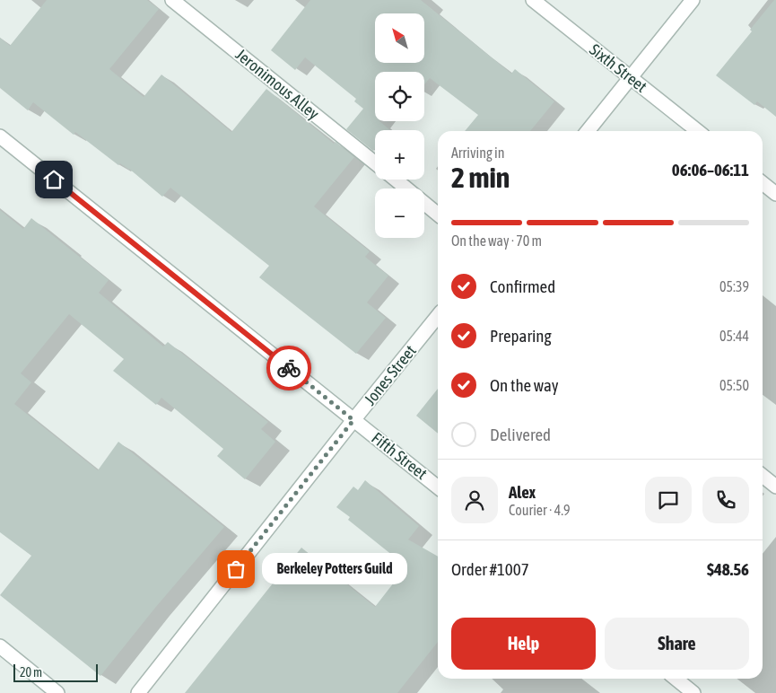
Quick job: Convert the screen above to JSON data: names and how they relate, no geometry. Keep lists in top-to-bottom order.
{
  "streets": {
    "street": [
      "Sixth Street",
      "Jeronimous Alley",
      "Jones Street",
      "Fifth Street"
    ]
  },
  "crossings": [
    ["Jones Street", "Fifth Street"]
  ],
  "places": ["Berkeley Potters Guild"],
  "scale_bar": "20 m",
  "north": "top left",
  "page": {
    "map_buttons": ["+", "−"],
    "heading": ["2 min", "Arriving in", "06:06–06:11"],
    "panel": [
      "Alex",
      "Courier · 4.9",
      "Order #1007",
      "$48.56"
    ],
    "bar": "On the way · 70 m",
    "list": [
      ["Confirmed", "05:39"],
      ["Preparing", "05:44"],
      ["On the way", "05:50"],
      "Delivered"
    ],
    "bubble": "Berkeley Potters Guild",
    "buttons": ["Help", "Share"],
    "scale": "20 m"
  }
}
